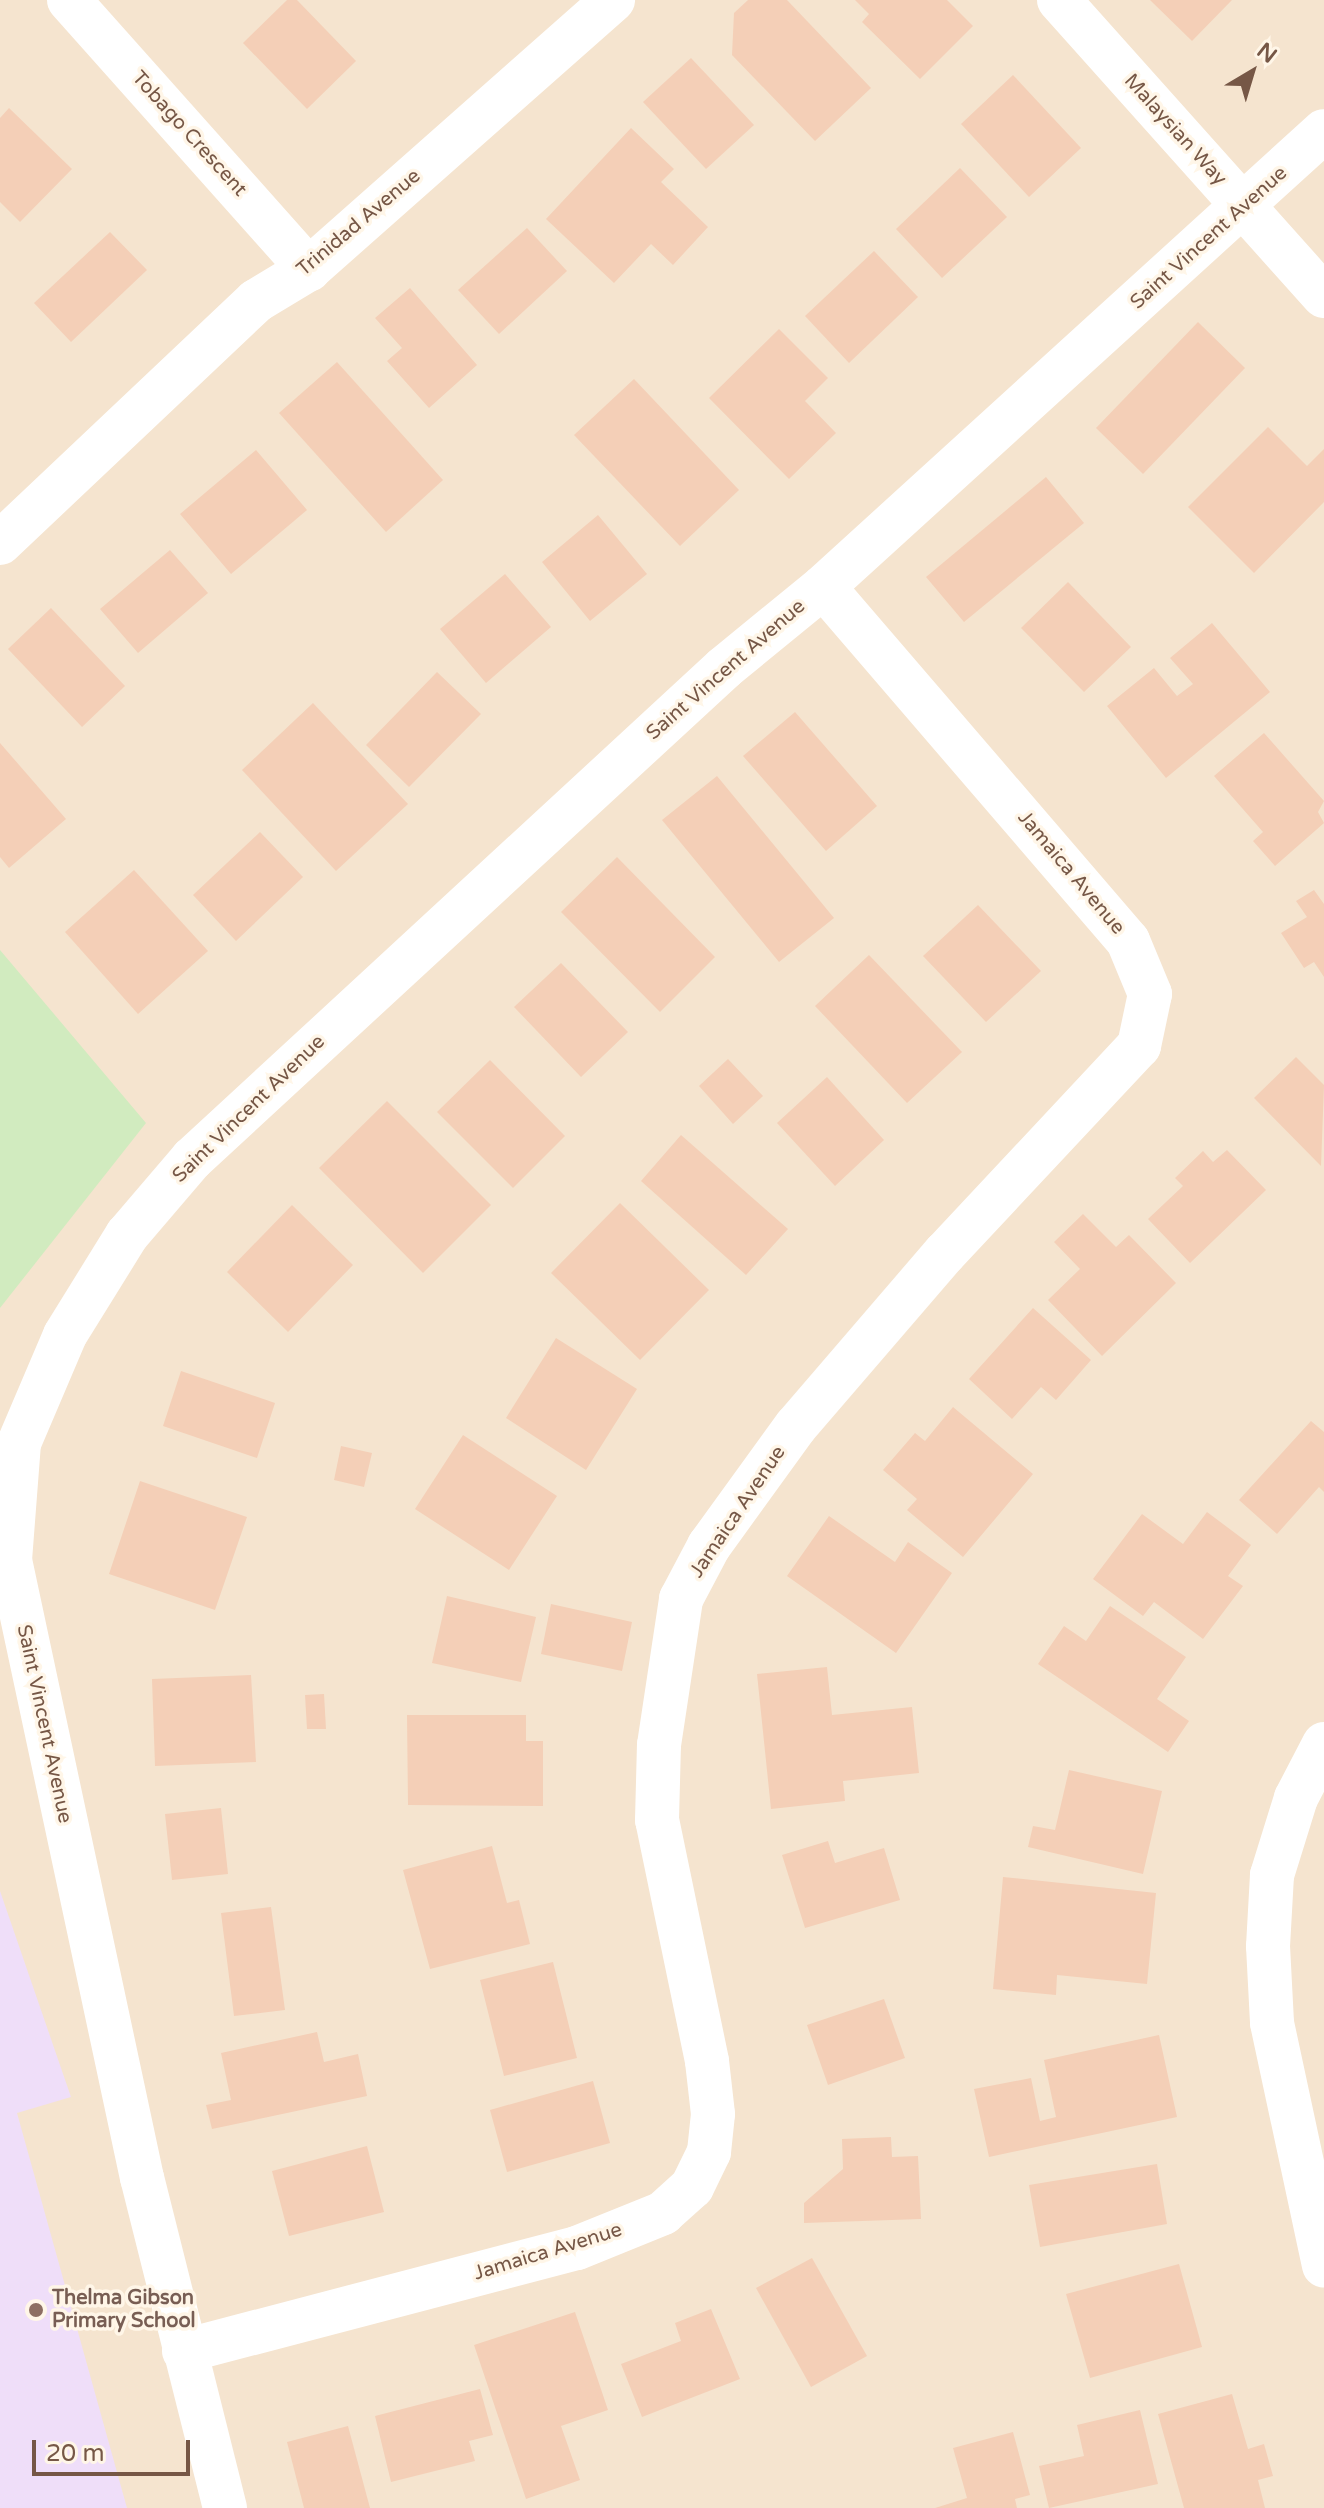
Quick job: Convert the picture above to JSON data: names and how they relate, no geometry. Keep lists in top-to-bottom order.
{
  "streets": {
    "street": [
      "Malaysian Way",
      "Tobago Crescent",
      "Trinidad Avenue",
      "Saint Vincent Avenue",
      "Jamaica Avenue"
    ]
  },
  "crossings": [
    ["Malaysian Way", "Saint Vincent Avenue"],
    ["Tobago Crescent", "Trinidad Avenue"],
    ["Saint Vincent Avenue", "Jamaica Avenue"]
  ],
  "places": ["Thelma Gibson Primary School"],
  "scale_bar": "20 m",
  "north": "top right"
}
